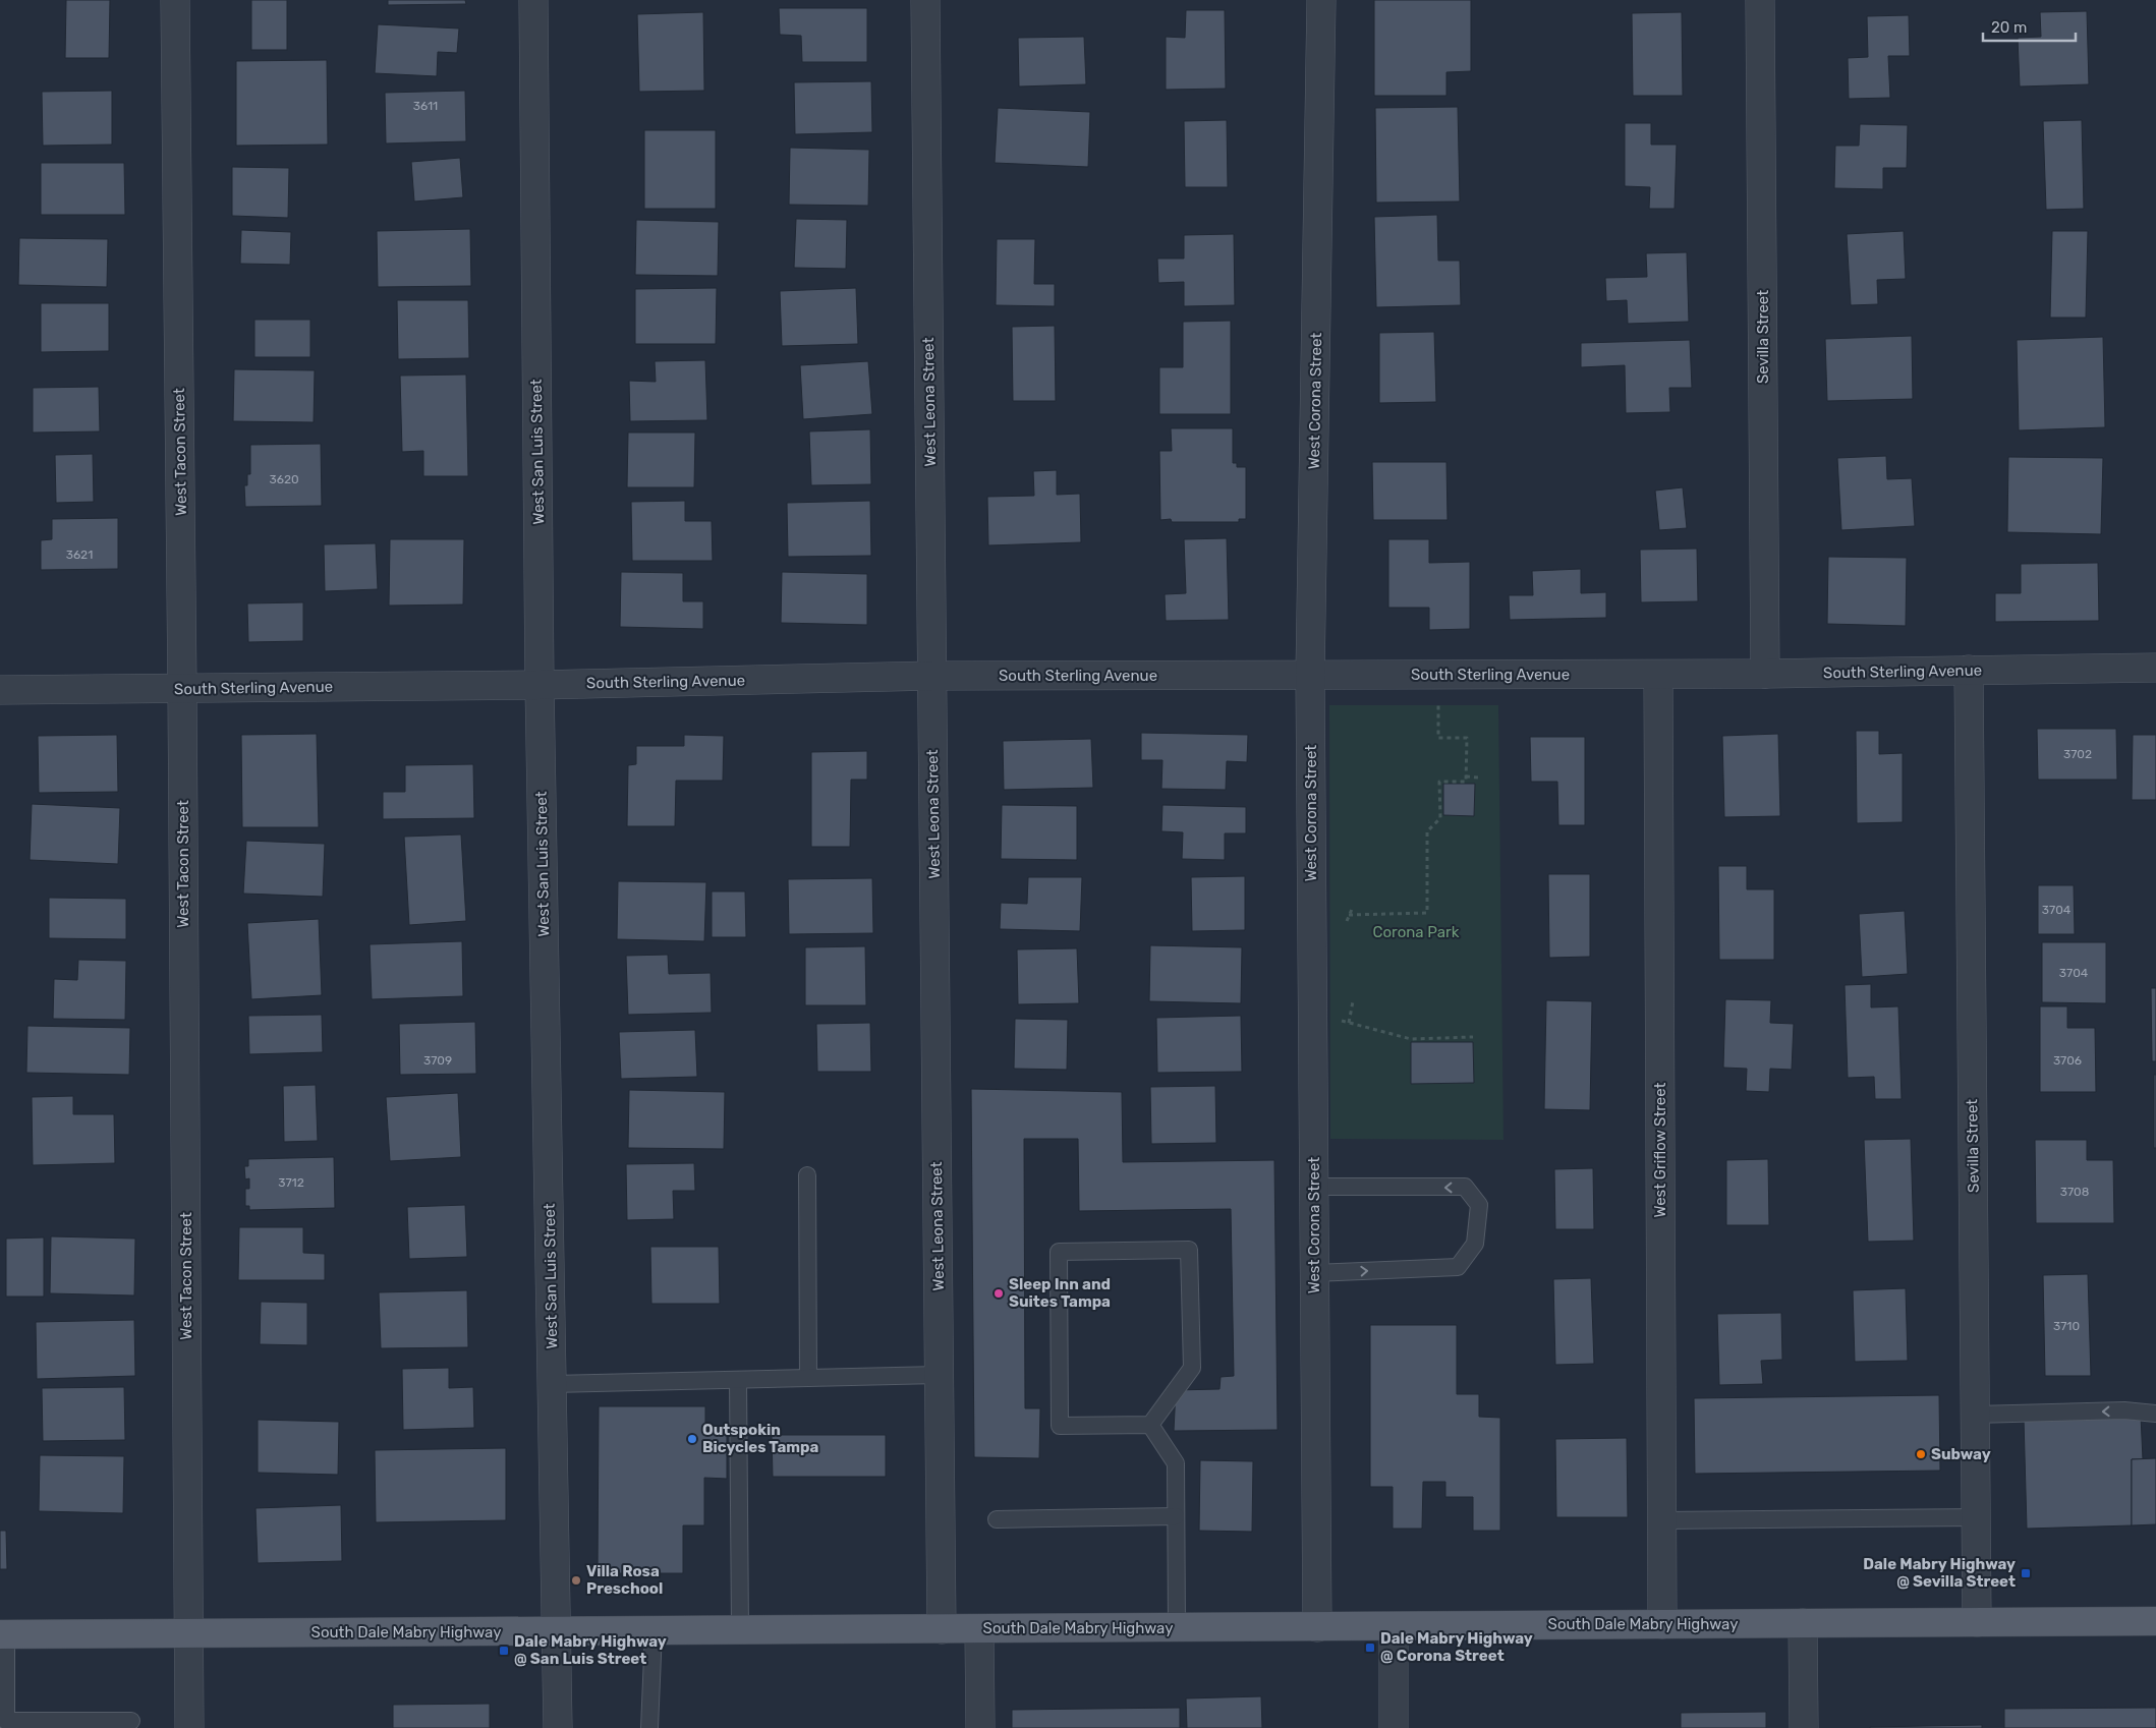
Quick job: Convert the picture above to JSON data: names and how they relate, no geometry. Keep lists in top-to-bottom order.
{
  "streets": {
    "main road": ["South Dale Mabry Highway"],
    "street": [
      "Sevilla Street",
      "West Corona Street",
      "West Leona Street",
      "West Tacon Street",
      "West San Luis Street",
      "South Sterling Avenue",
      "West Griflow Street"
    ]
  },
  "crossings": [
    ["Sevilla Street", "South Sterling Avenue"],
    ["Sevilla Street", "South Dale Mabry Highway"],
    ["West Corona Street", "South Sterling Avenue"],
    ["West Corona Street", "South Dale Mabry Highway"],
    ["West Leona Street", "South Sterling Avenue"],
    ["West Leona Street", "South Dale Mabry Highway"],
    ["West Tacon Street", "South Sterling Avenue"],
    ["West Tacon Street", "South Dale Mabry Highway"],
    ["West San Luis Street", "South Sterling Avenue"],
    ["West San Luis Street", "South Dale Mabry Highway"],
    ["South Sterling Avenue", "West Griflow Street"],
    ["West Griflow Street", "South Dale Mabry Highway"]
  ],
  "parks": ["Corona Park"],
  "places": {
    "other": [
      "Sleep Inn and Suites Tampa",
      "Outspokin Bicycles Tampa",
      "Subway",
      "Villa Rosa Preschool"
    ],
    "transit": ["Dale Mabry Highway @ Sevilla Street", "Dale Mabry Highway @ Corona Street", "Dale Mabry Highway @ San Luis Street"]
  },
  "house_numbers": [
    "3611",
    "3620",
    "3621",
    "3702",
    "3704",
    "3704",
    "3709",
    "3706",
    "3712",
    "3708",
    "3710"
  ],
  "scale_bar": "20 m"
}
